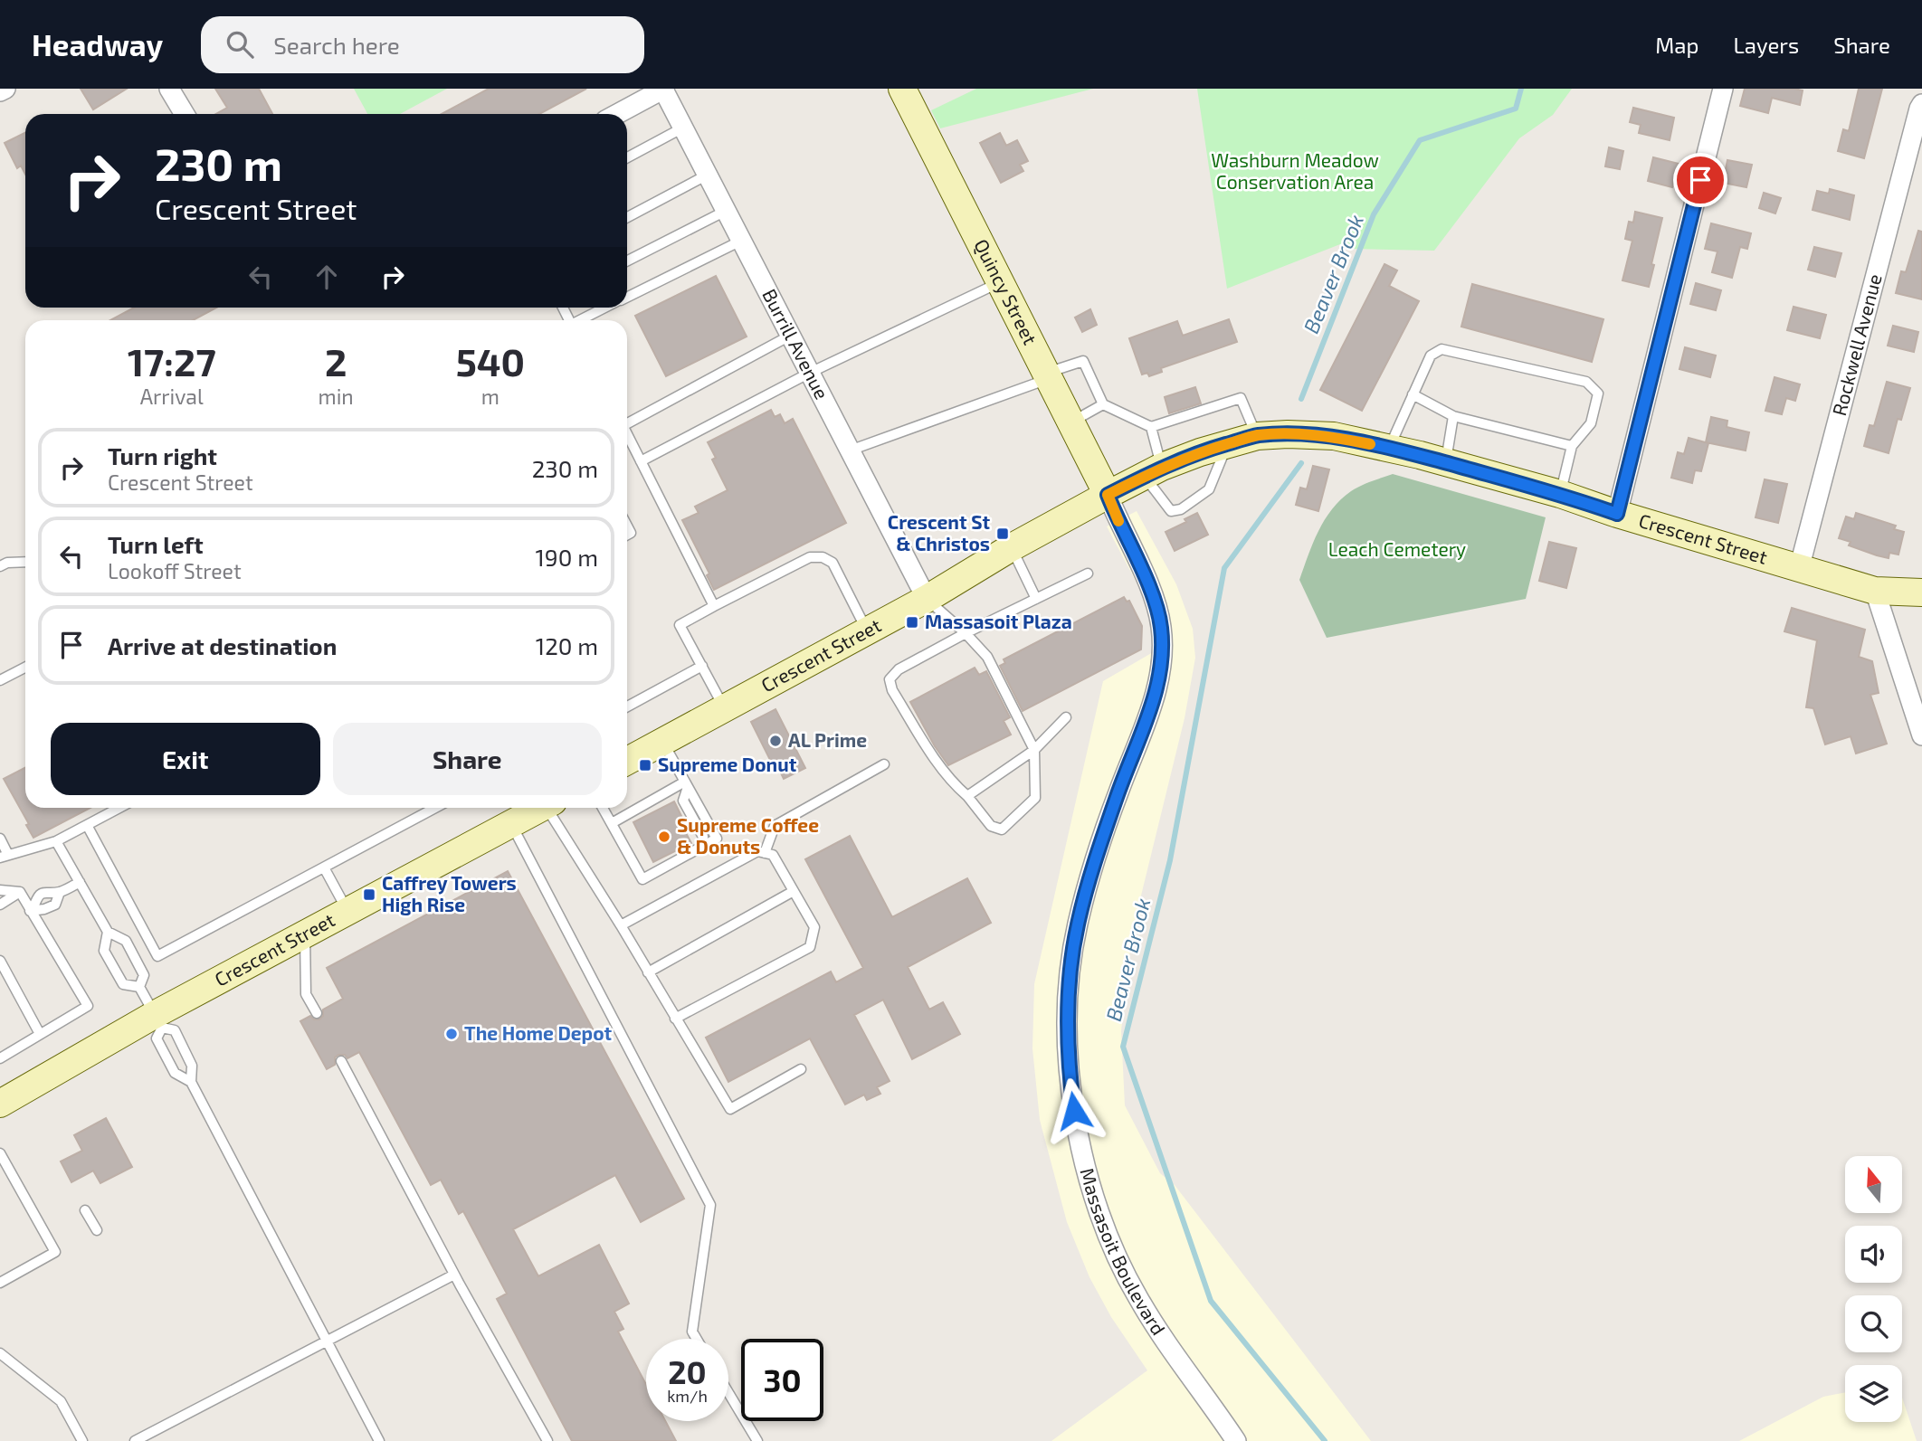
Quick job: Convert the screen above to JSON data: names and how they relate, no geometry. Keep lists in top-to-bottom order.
{
  "streets": {
    "main road": ["Quincy Street", "Crescent Street"],
    "street": ["Burrill Avenue", "Rockwell Avenue", "Massasoit Boulevard"]
  },
  "crossings": [
    ["Quincy Street", "Crescent Street"],
    ["Quincy Street", "Massasoit Boulevard"],
    ["Burrill Avenue", "Crescent Street"],
    ["Rockwell Avenue", "Crescent Street"],
    ["Crescent Street", "Massasoit Boulevard"]
  ],
  "water": ["Beaver Brook"],
  "parks": ["Washburn Meadow Conservation Area", "Leach Cemetery"],
  "places": {
    "transit": [
      "Crescent St & Christos",
      "Massasoit Plaza",
      "Supreme Donut",
      "Caffrey Towers High Rise"
    ],
    "other": ["AL Prime", "Supreme Coffee & Donuts", "The Home Depot"]
  },
  "north": "top",
  "page": {
    "header": "Headway",
    "search": "Search here",
    "nav": ["Map", "Layers", "Share"],
    "turn": ["230 m", "Crescent Street"],
    "eta": [
      "17:27",
      "Arrival",
      "2",
      "min",
      "540",
      "m"
    ],
    "list": [
      {
        "name": "Turn right",
        "note": "Crescent Street",
        "value": "230 m"
      },
      {
        "name": "Turn left",
        "note": "Lookoff Street",
        "value": "190 m"
      },
      {
        "name": "Arrive at destination",
        "value": "120 m"
      }
    ],
    "buttons": ["Exit", "Share"],
    "speed": "20 km/h",
    "limit": "30"
  }
}
